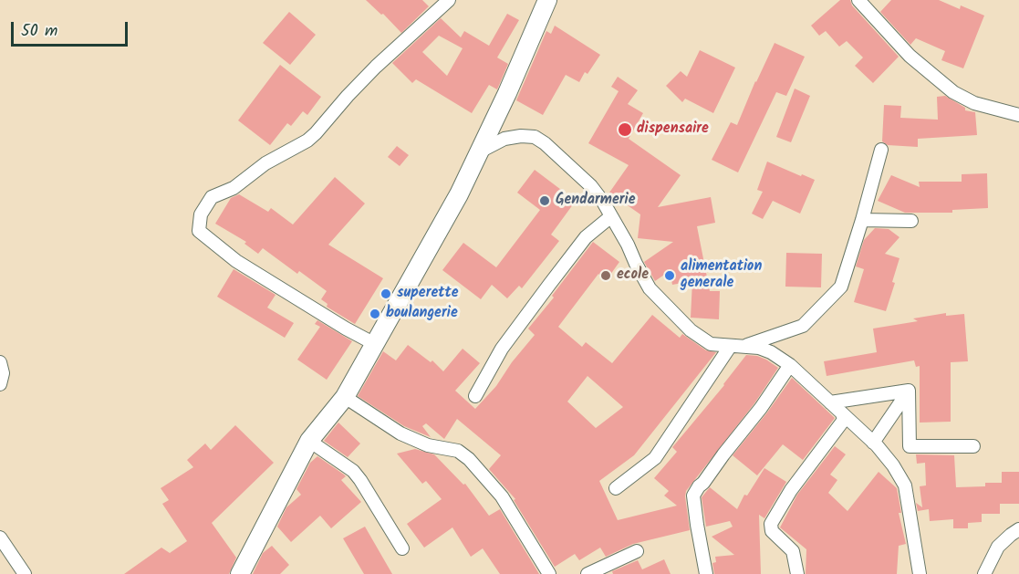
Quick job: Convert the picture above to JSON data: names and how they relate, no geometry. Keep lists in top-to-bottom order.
{
  "places": [
    "dispensaire",
    "Gendarmerie",
    "ecole",
    "alimentation generale",
    "superette",
    "boulangerie"
  ],
  "scale_bar": "50 m"
}
